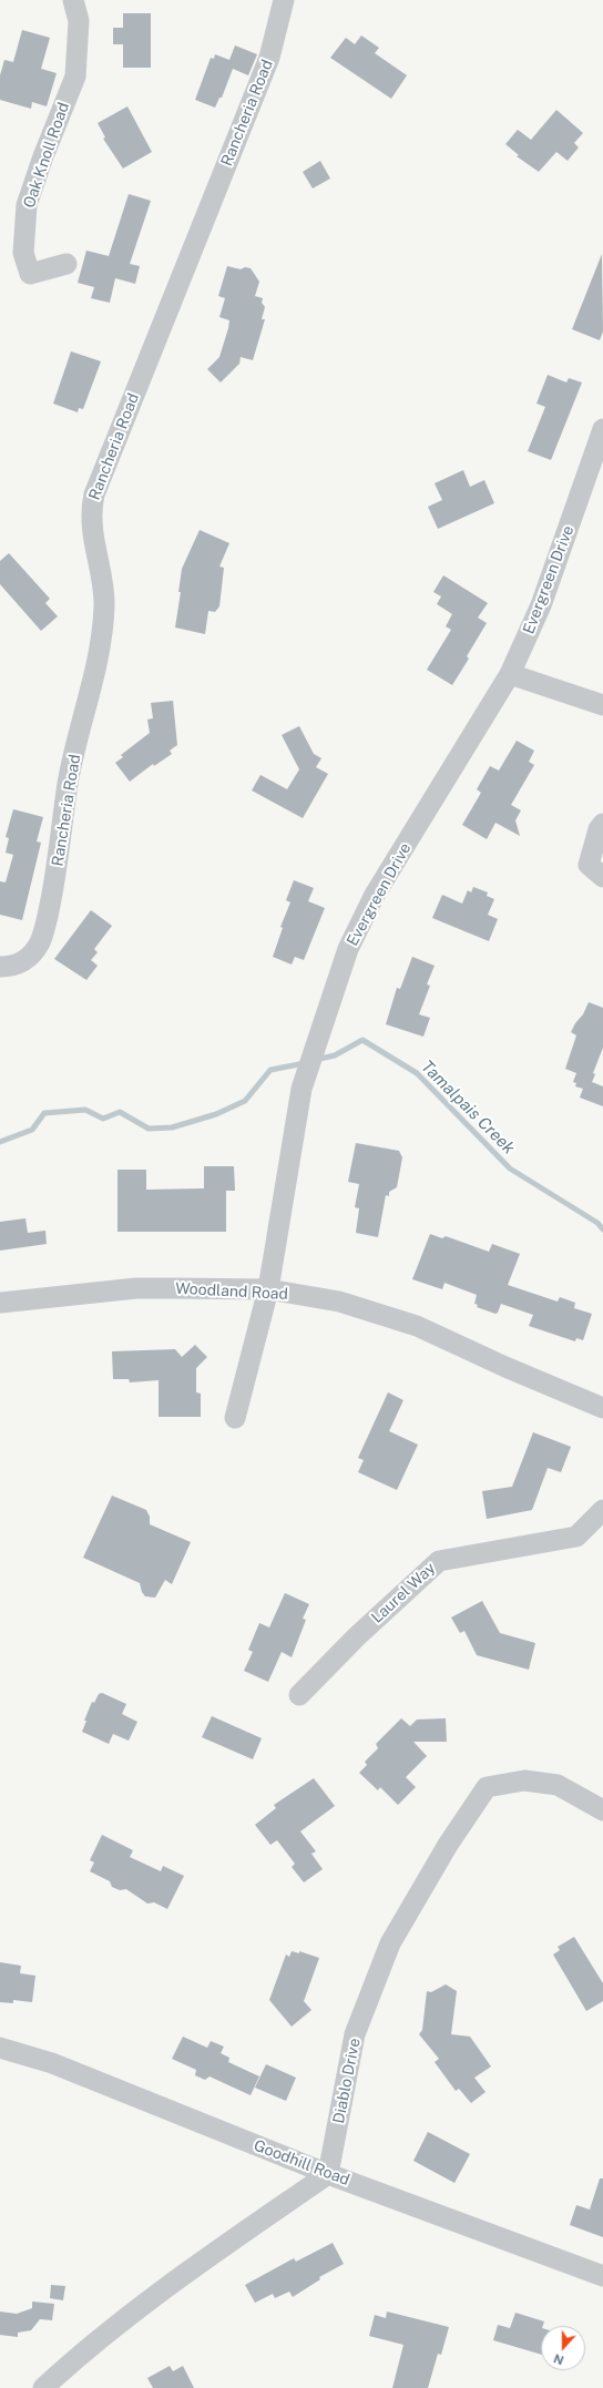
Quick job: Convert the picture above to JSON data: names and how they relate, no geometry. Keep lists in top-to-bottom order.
{
  "streets": {
    "street": [
      "Rancheria Road",
      "Oak Knoll Road",
      "Evergreen Drive",
      "Woodland Road",
      "Laurel Way",
      "Diablo Drive",
      "Goodhill Road"
    ]
  },
  "crossings": [
    ["Evergreen Drive", "Woodland Road"],
    ["Diablo Drive", "Goodhill Road"]
  ],
  "water": ["Tamalpais Creek"],
  "north": "bottom"
}
